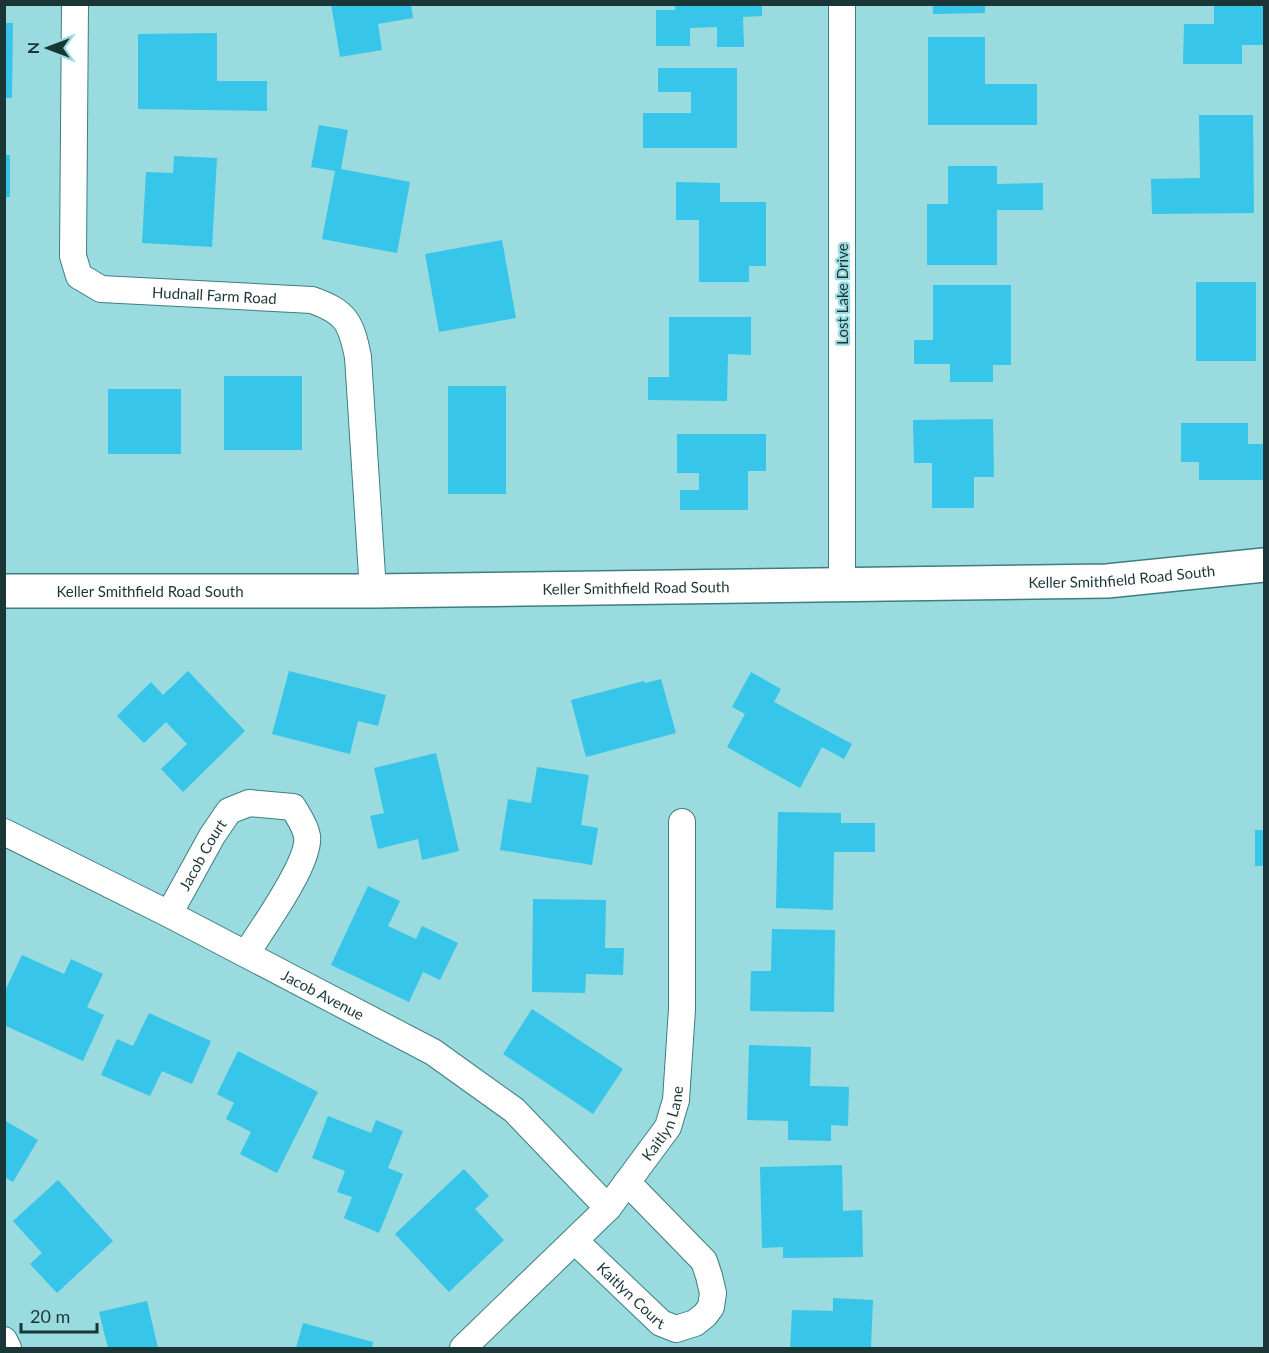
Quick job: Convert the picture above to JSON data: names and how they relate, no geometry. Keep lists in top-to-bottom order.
{
  "streets": {
    "main road": ["Keller Smithfield Road South"],
    "street": [
      "Lost Lake Drive",
      "Hudnall Farm Road",
      "Jacob Court",
      "Jacob Avenue",
      "Kaitlyn Lane",
      "Kaitlyn Court"
    ]
  },
  "crossings": [
    ["Lost Lake Drive", "Keller Smithfield Road South"],
    ["Hudnall Farm Road", "Keller Smithfield Road South"],
    ["Jacob Court", "Jacob Avenue"],
    ["Jacob Avenue", "Kaitlyn Lane"],
    ["Kaitlyn Lane", "Kaitlyn Court"]
  ],
  "scale_bar": "20 m",
  "north": "left"
}
